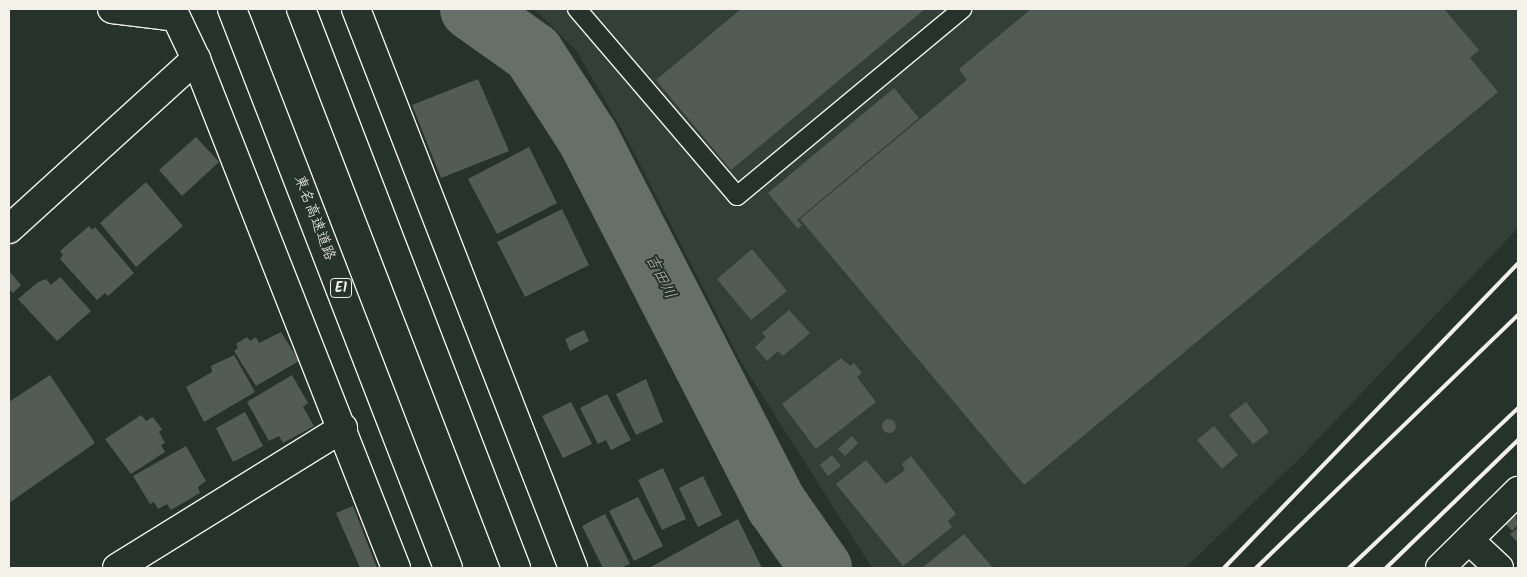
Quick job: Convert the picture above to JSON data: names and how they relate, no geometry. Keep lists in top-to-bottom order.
{
  "streets": {
    "main road": ["東名高速道路", "E1"]
  },
  "water": ["吉田川"]
}
